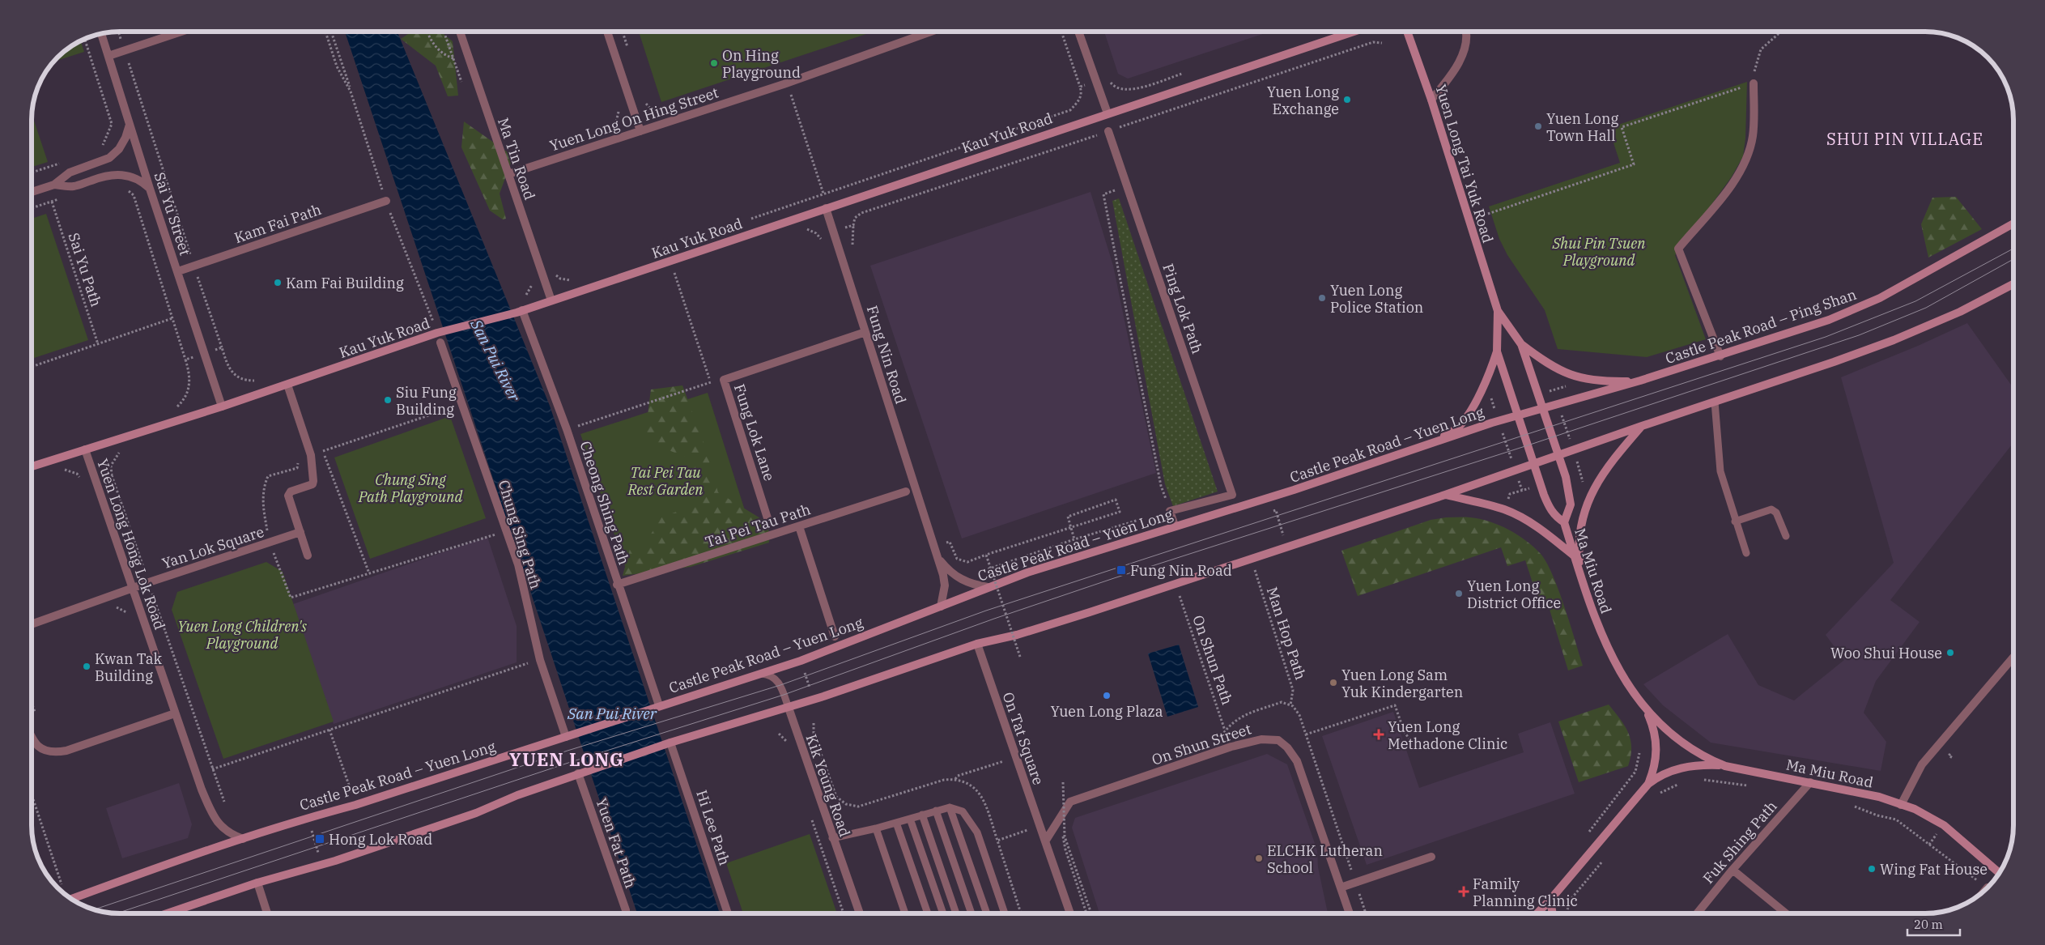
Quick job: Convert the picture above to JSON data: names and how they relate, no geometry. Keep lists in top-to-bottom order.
{
  "streets": {
    "main road": [
      "Kau Yuk Road",
      "Yuen Long Tai Yuk Road",
      "Castle Peak Road – Ping Shan",
      "Castle Peak Road – Yuen Long",
      "Ma Miu Road"
    ],
    "street": [
      "Yuen Long On Hing Street",
      "Ma Tin Road",
      "Sai Yu Street",
      "Kam Fai Path",
      "Ping Lok Path",
      "Fung Nin Road",
      "Fung Lok Lane",
      "Cheong Shing Path",
      "Tai Pei Tau Path",
      "Chung Sing Path",
      "Yuen Long Hong Lok Road",
      "Yan Lok Square",
      "On Tat Square",
      "On Shun Street",
      "Kik Yeung Road",
      "Hi Lee Path",
      "Fuk Shing Path",
      "Yuen Fat Path"
    ],
    "path": ["Sai Yu Path", "Man Hop Path", "On Shun Path"]
  },
  "crossings": [
    ["Yuen Long On Hing Street", "Ma Tin Road"],
    ["Kau Yuk Road", "Ma Tin Road"],
    ["Kau Yuk Road", "Sai Yu Street"],
    ["Kau Yuk Road", "Ping Lok Path"],
    ["Kau Yuk Road", "Fung Nin Road"],
    ["Kau Yuk Road", "Cheong Shing Path"],
    ["Kau Yuk Road", "Yuen Long Hong Lok Road"],
    ["Yuen Long Tai Yuk Road", "Castle Peak Road – Ping Shan"],
    ["Yuen Long Tai Yuk Road", "Castle Peak Road – Yuen Long"],
    ["Yuen Long Tai Yuk Road", "Ma Miu Road"],
    ["Sai Yu Street", "Kam Fai Path"],
    ["Ping Lok Path", "Castle Peak Road – Yuen Long"],
    ["Castle Peak Road – Ping Shan", "Castle Peak Road – Yuen Long"],
    ["Fung Nin Road", "Fung Lok Lane"],
    ["Fung Nin Road", "Castle Peak Road – Yuen Long"],
    ["Castle Peak Road – Yuen Long", "Cheong Shing Path"],
    ["Castle Peak Road – Yuen Long", "Chung Sing Path"],
    ["Castle Peak Road – Yuen Long", "Yuen Long Hong Lok Road"],
    ["Castle Peak Road – Yuen Long", "Kik Yeung Road"],
    ["Cheong Shing Path", "Tai Pei Tau Path"],
    ["Yuen Long Hong Lok Road", "Yan Lok Square"],
    ["Ma Miu Road", "Fuk Shing Path"],
    ["On Tat Square", "On Shun Street"]
  ],
  "districts": ["SHUI PIN VILLAGE", "YUEN LONG"],
  "water": ["San Pui River"],
  "parks": [
    "Shui Pin Tsuen Playground",
    "Tai Pei Tau Rest Garden",
    "Chung Sing Path Playground",
    "Yuen Long Children's Playground"
  ],
  "places": {
    "other": [
      "On Hing Playground",
      "Yuen Long Exchange",
      "Yuen Long Town Hall",
      "Kam Fai Building",
      "Yuen Long Police Station",
      "Siu Fung Building",
      "Yuen Long District Office",
      "Woo Shui House",
      "Kwan Tak Building",
      "Yuen Long Sam Yuk Kindergarten",
      "Yuen Long Plaza",
      "ELCHK Lutheran School",
      "Wing Fat House"
    ],
    "transit": ["Fung Nin Road", "Hong Lok Road"],
    "health": ["Yuen Long Methadone Clinic", "Family Planning Clinic"]
  },
  "scale_bar": "20 m"
}
